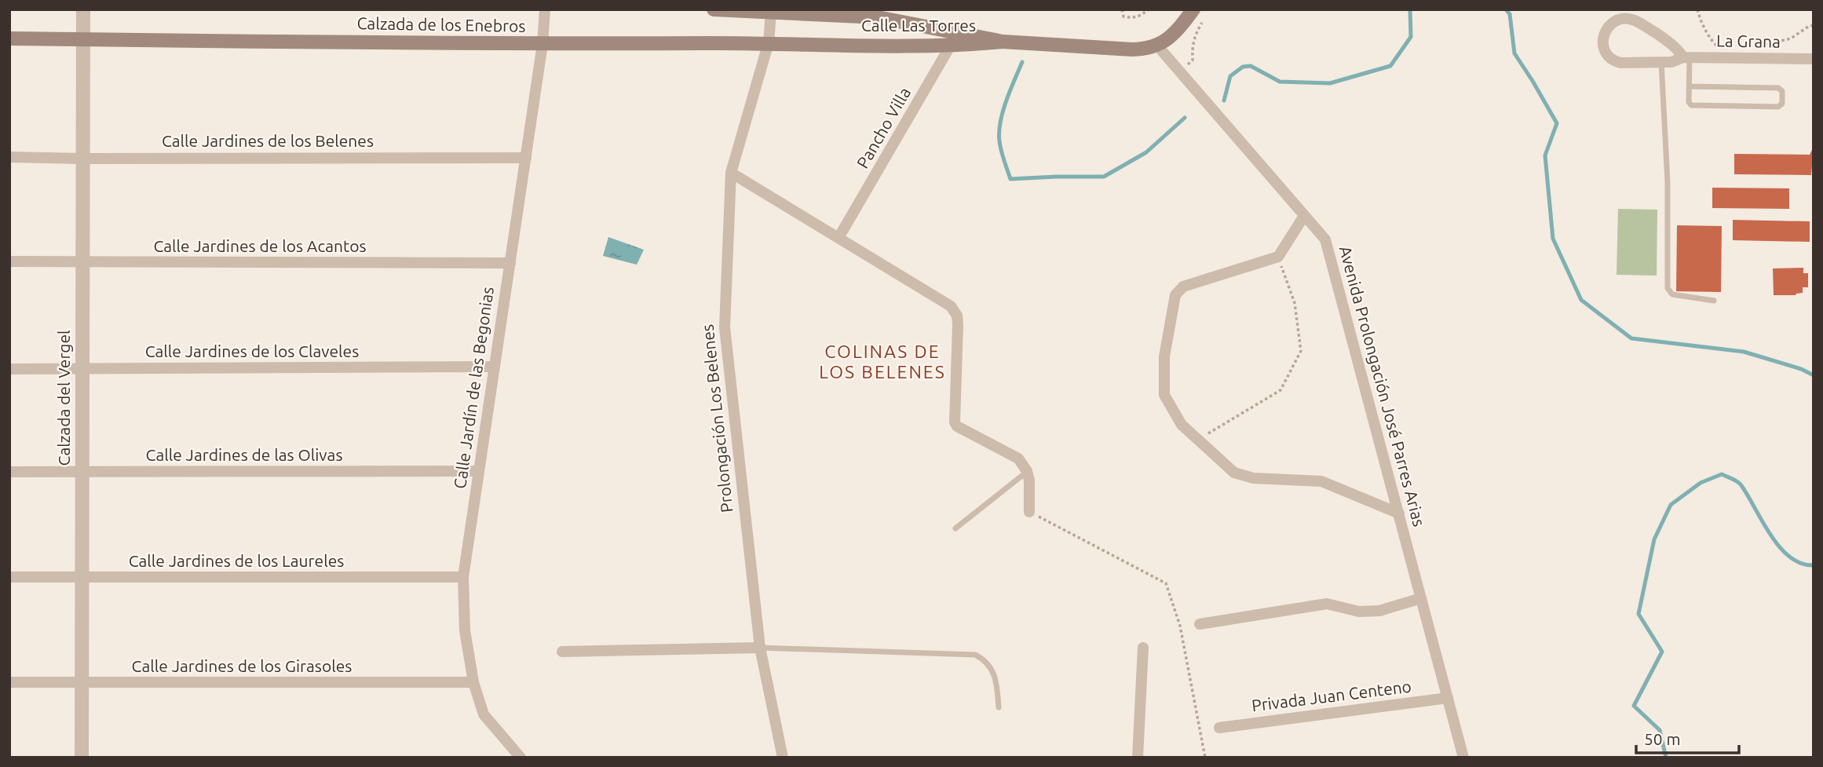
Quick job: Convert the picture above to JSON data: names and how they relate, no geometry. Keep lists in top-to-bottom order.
{
  "streets": {
    "main road": ["Calzada de los Enebros", "Calle Las Torres"],
    "street": [
      "La Grana",
      "Pancho Villa",
      "Calle Jardines de los Belenes",
      "Calle Jardines de los Acantos",
      "Calle Jardines de los Claveles",
      "Avenida Prolongación José Parres Arias",
      "Calle Jardín de las Begonias",
      "Calzada del Vergel",
      "Prolongación Los Belenes",
      "Calle Jardines de las Olivas",
      "Calle Jardines de los Laureles",
      "Calle Jardines de los Girasoles",
      "Privada Juan Centeno"
    ]
  },
  "crossings": [
    ["Calzada de los Enebros", "Calle Las Torres"],
    ["Calzada de los Enebros", "Calle Jardín de las Begonias"],
    ["Calzada de los Enebros", "Calzada del Vergel"],
    ["Calle Las Torres", "Pancho Villa"],
    ["Calle Las Torres", "Calle Jardín de las Begonias"],
    ["Calle Las Torres", "Prolongación Los Belenes"],
    ["Calle Jardines de los Belenes", "Calle Jardín de las Begonias"],
    ["Calle Jardines de los Belenes", "Calzada del Vergel"],
    ["Calle Jardines de los Acantos", "Calle Jardín de las Begonias"],
    ["Calle Jardines de los Acantos", "Calzada del Vergel"],
    ["Calle Jardines de los Claveles", "Calle Jardín de las Begonias"],
    ["Calle Jardines de los Claveles", "Calzada del Vergel"],
    ["Avenida Prolongación José Parres Arias", "Privada Juan Centeno"],
    ["Calle Jardín de las Begonias", "Calle Jardines de las Olivas"],
    ["Calle Jardín de las Begonias", "Calle Jardines de los Laureles"],
    ["Calle Jardín de las Begonias", "Calle Jardines de los Girasoles"],
    ["Calzada del Vergel", "Calle Jardines de las Olivas"],
    ["Calzada del Vergel", "Calle Jardines de los Laureles"],
    ["Calzada del Vergel", "Calle Jardines de los Girasoles"]
  ],
  "districts": ["COLINAS DE LOS BELENES"],
  "scale_bar": "50 m"
}
